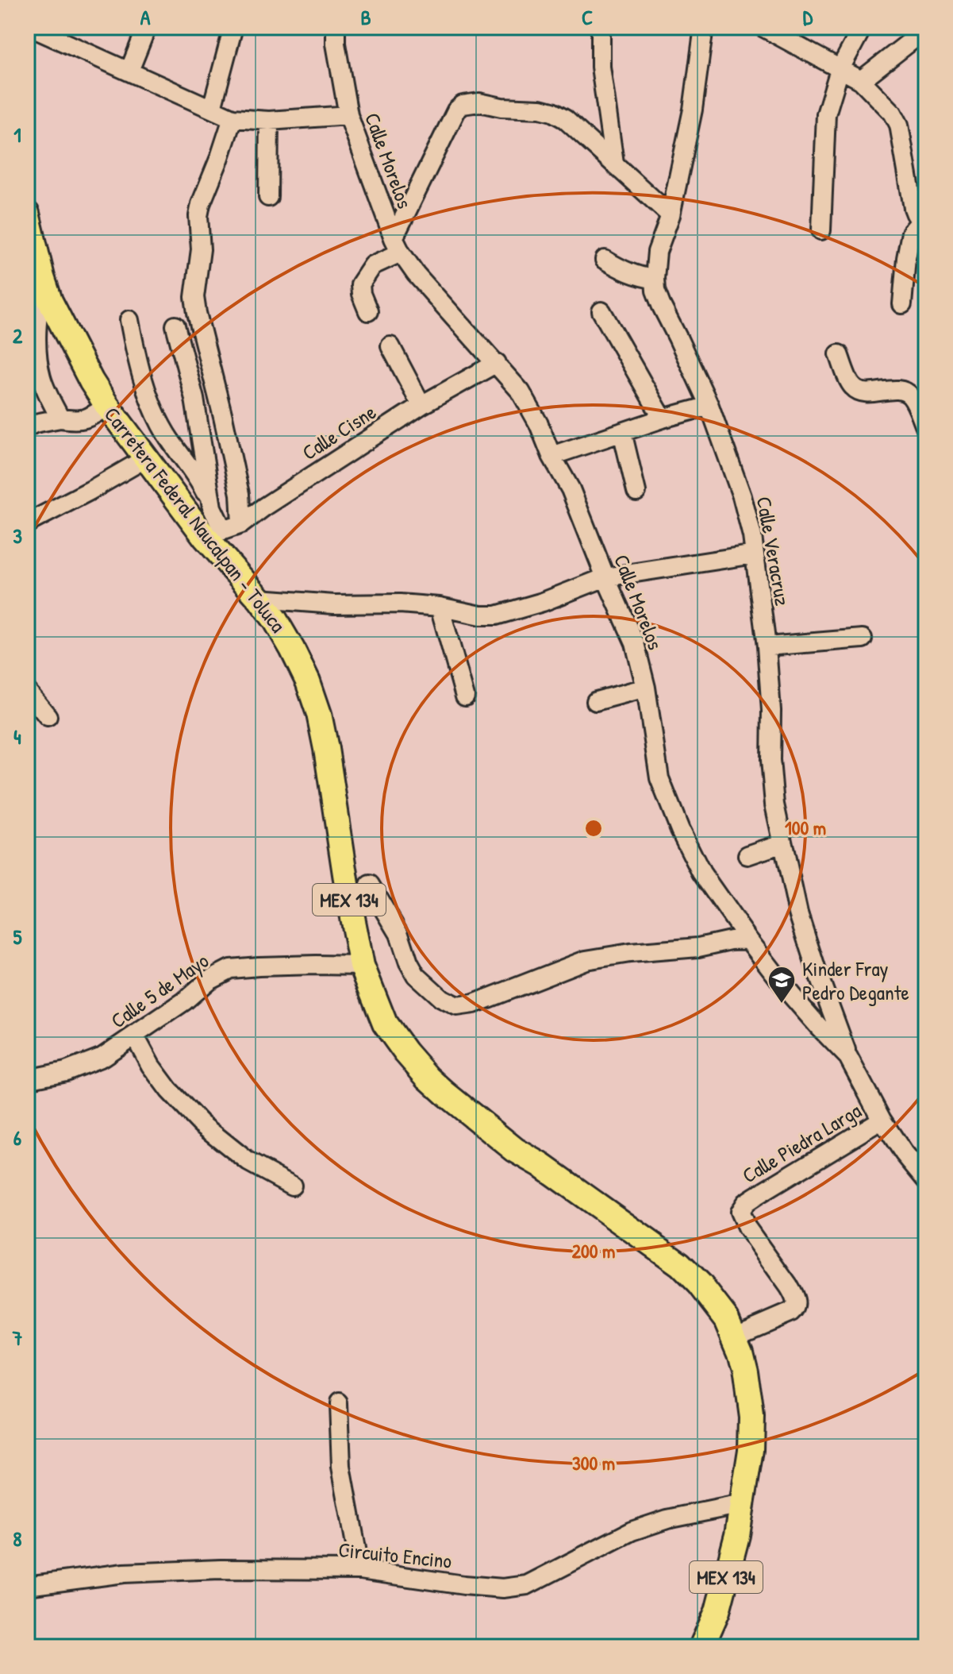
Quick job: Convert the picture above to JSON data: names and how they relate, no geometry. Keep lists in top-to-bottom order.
{
  "streets": {
    "main road": ["Carretera Federal Naucalpan - Toluca", "MEX 134"],
    "street": [
      "Calle Morelos",
      "Calle Cisne",
      "Calle Veracruz",
      "Calle 5 de Mayo",
      "Calle Piedra Larga",
      "Circuito Encino"
    ]
  },
  "crossings": [
    ["Calle Morelos", "Calle Cisne"],
    ["Calle Morelos", "Calle Veracruz"],
    ["Calle Morelos", "Calle Piedra Larga"],
    ["Calle Cisne", "Carretera Federal Naucalpan - Toluca"],
    ["Carretera Federal Naucalpan - Toluca", "Calle 5 de Mayo"],
    ["Carretera Federal Naucalpan - Toluca", "Calle Piedra Larga"],
    ["Carretera Federal Naucalpan - Toluca", "Circuito Encino"]
  ],
  "places": {
    "school or university": ["Kinder Fray Pedro Degante"]
  },
  "grid": {
    "columns": [
      "A",
      "B",
      "C",
      "D"
    ],
    "rows": [
      "1",
      "2",
      "3",
      "4",
      "5",
      "6",
      "7",
      "8"
    ]
  },
  "rings": ["100 m", "200 m", "300 m"]
}
